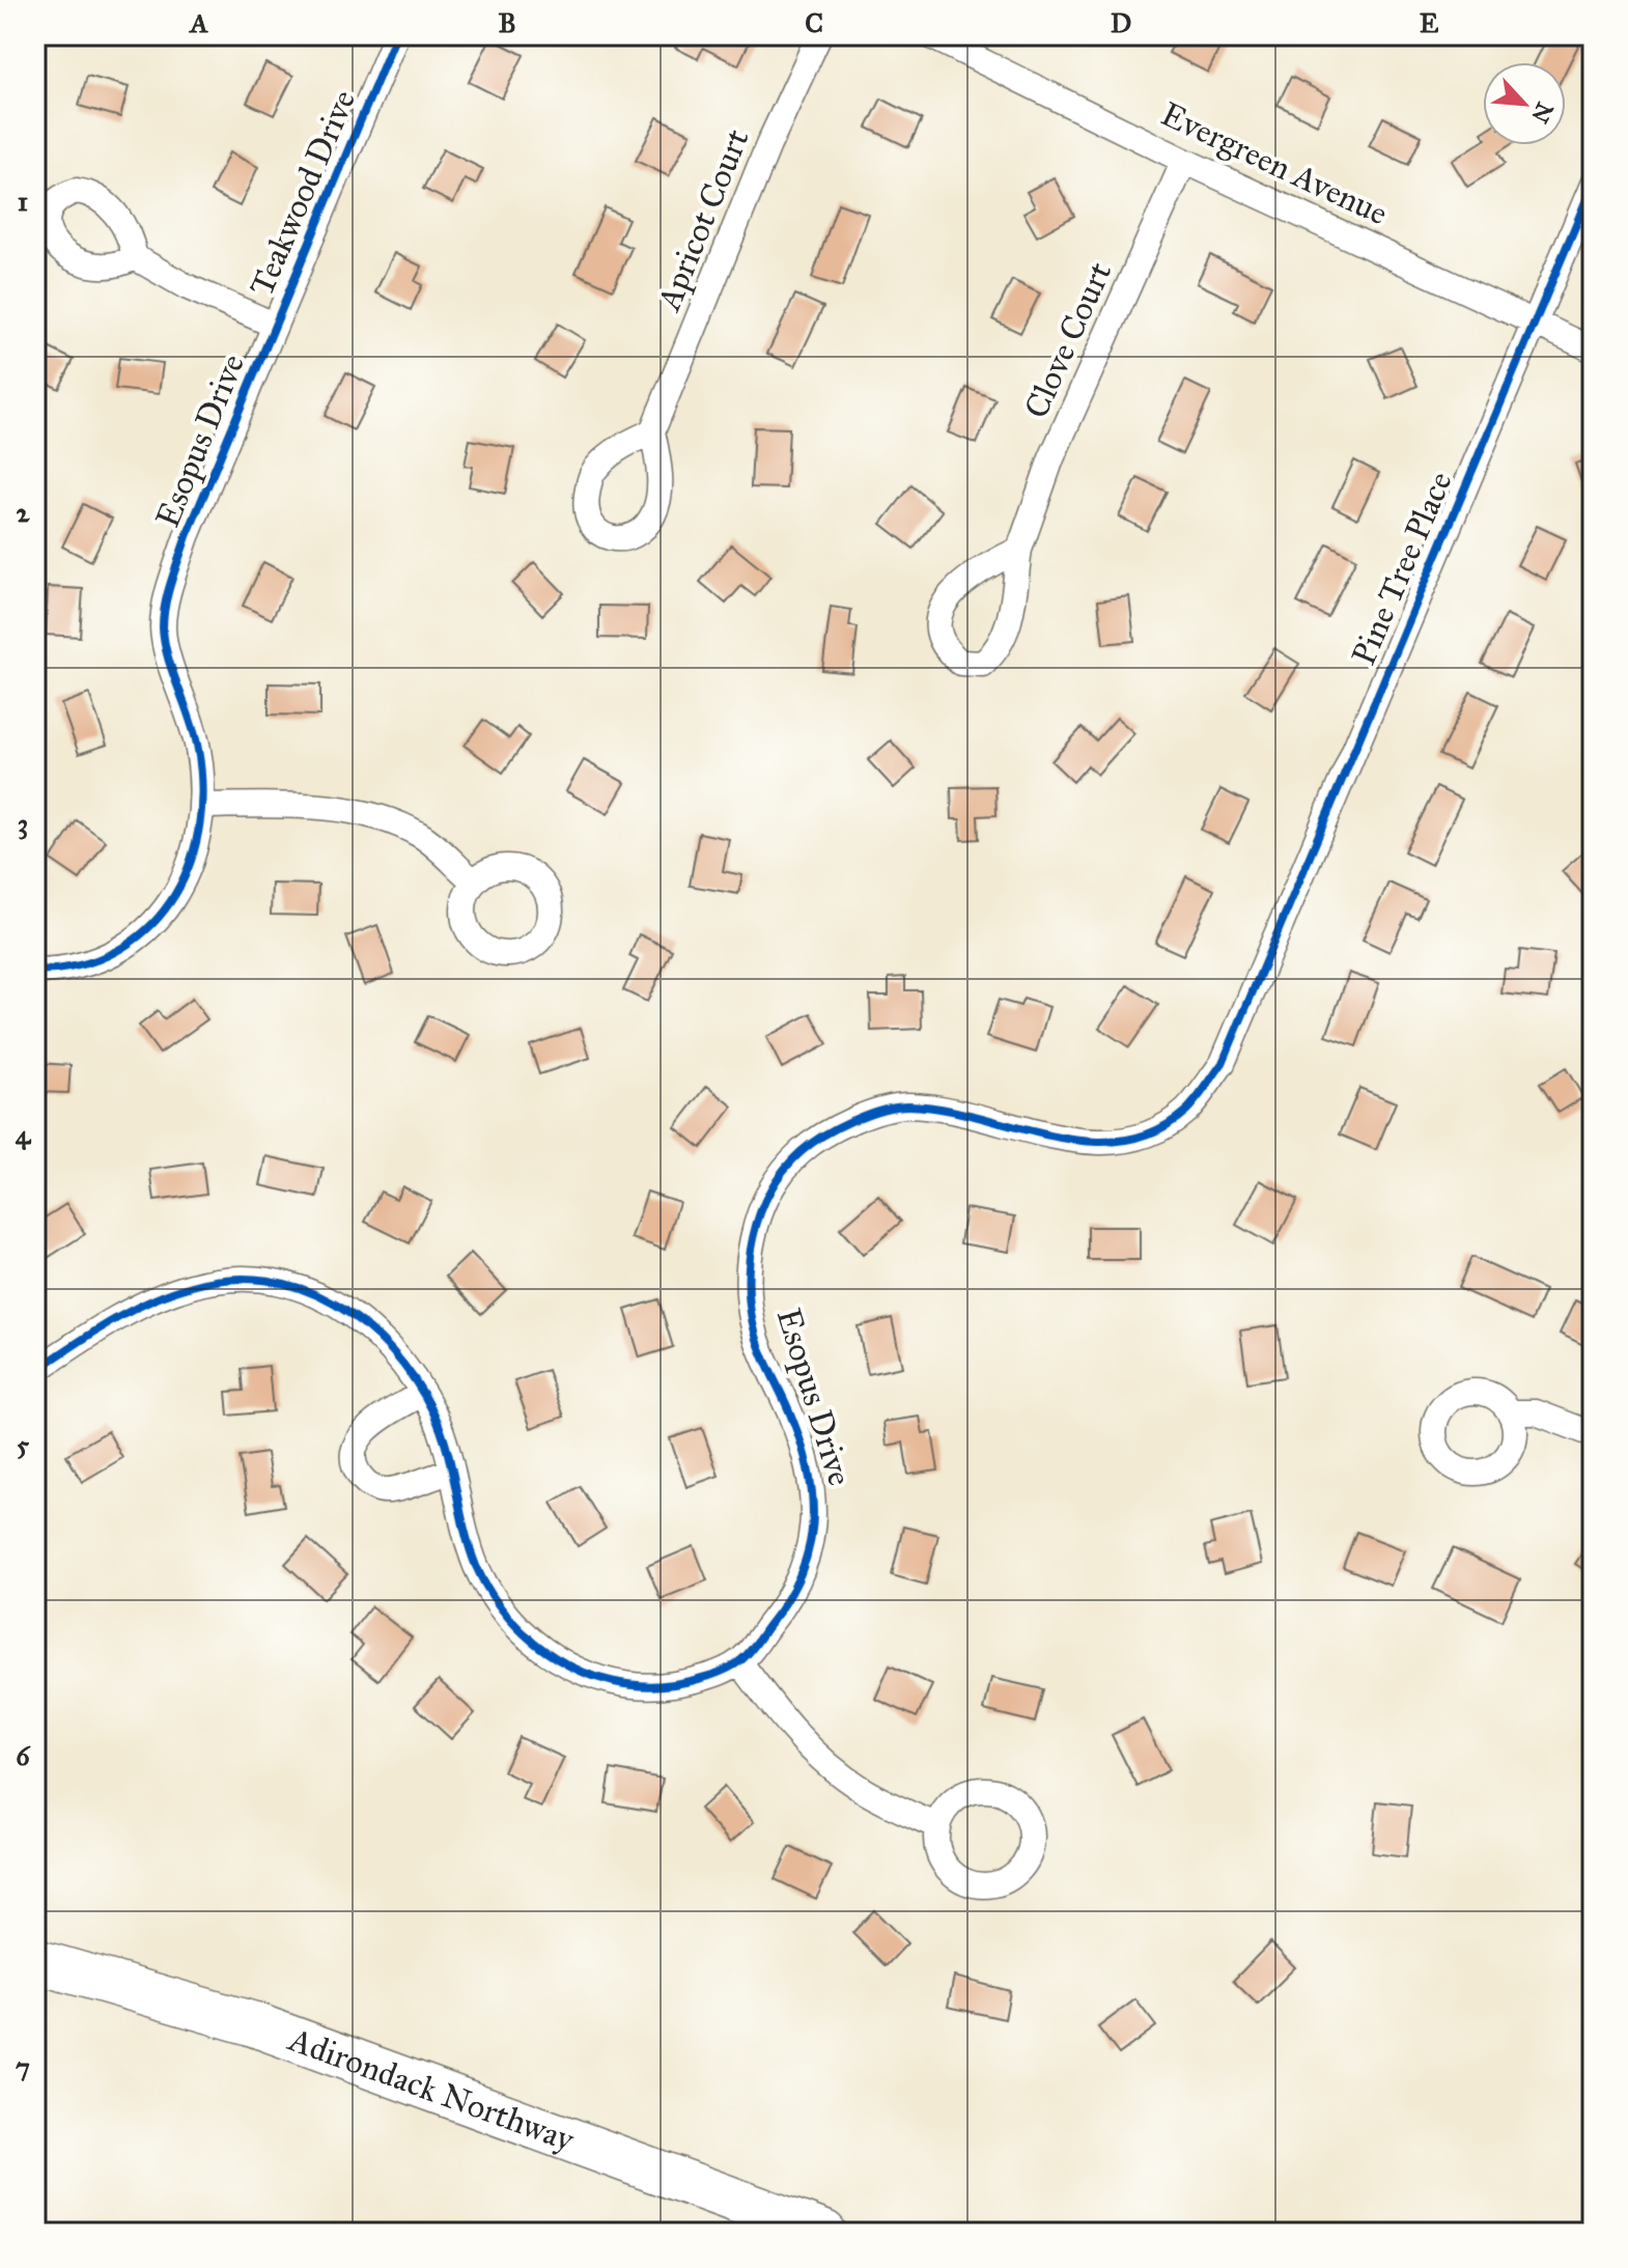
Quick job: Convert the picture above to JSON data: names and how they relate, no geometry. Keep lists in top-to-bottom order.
{
  "streets": {
    "highway": ["Adirondack Northway"],
    "street": [
      "Evergreen Avenue",
      "Teakwood Drive",
      "Apricot Court",
      "Clove Court",
      "Esopus Drive",
      "Pine Tree Place"
    ]
  },
  "crossings": [
    ["Evergreen Avenue", "Clove Court"],
    ["Evergreen Avenue", "Pine Tree Place"],
    ["Teakwood Drive", "Esopus Drive"],
    ["Esopus Drive", "Pine Tree Place"]
  ],
  "north": "bottom right",
  "grid": {
    "columns": [
      "A",
      "B",
      "C",
      "D",
      "E"
    ],
    "rows": [
      "1",
      "2",
      "3",
      "4",
      "5",
      "6",
      "7"
    ]
  }
}
